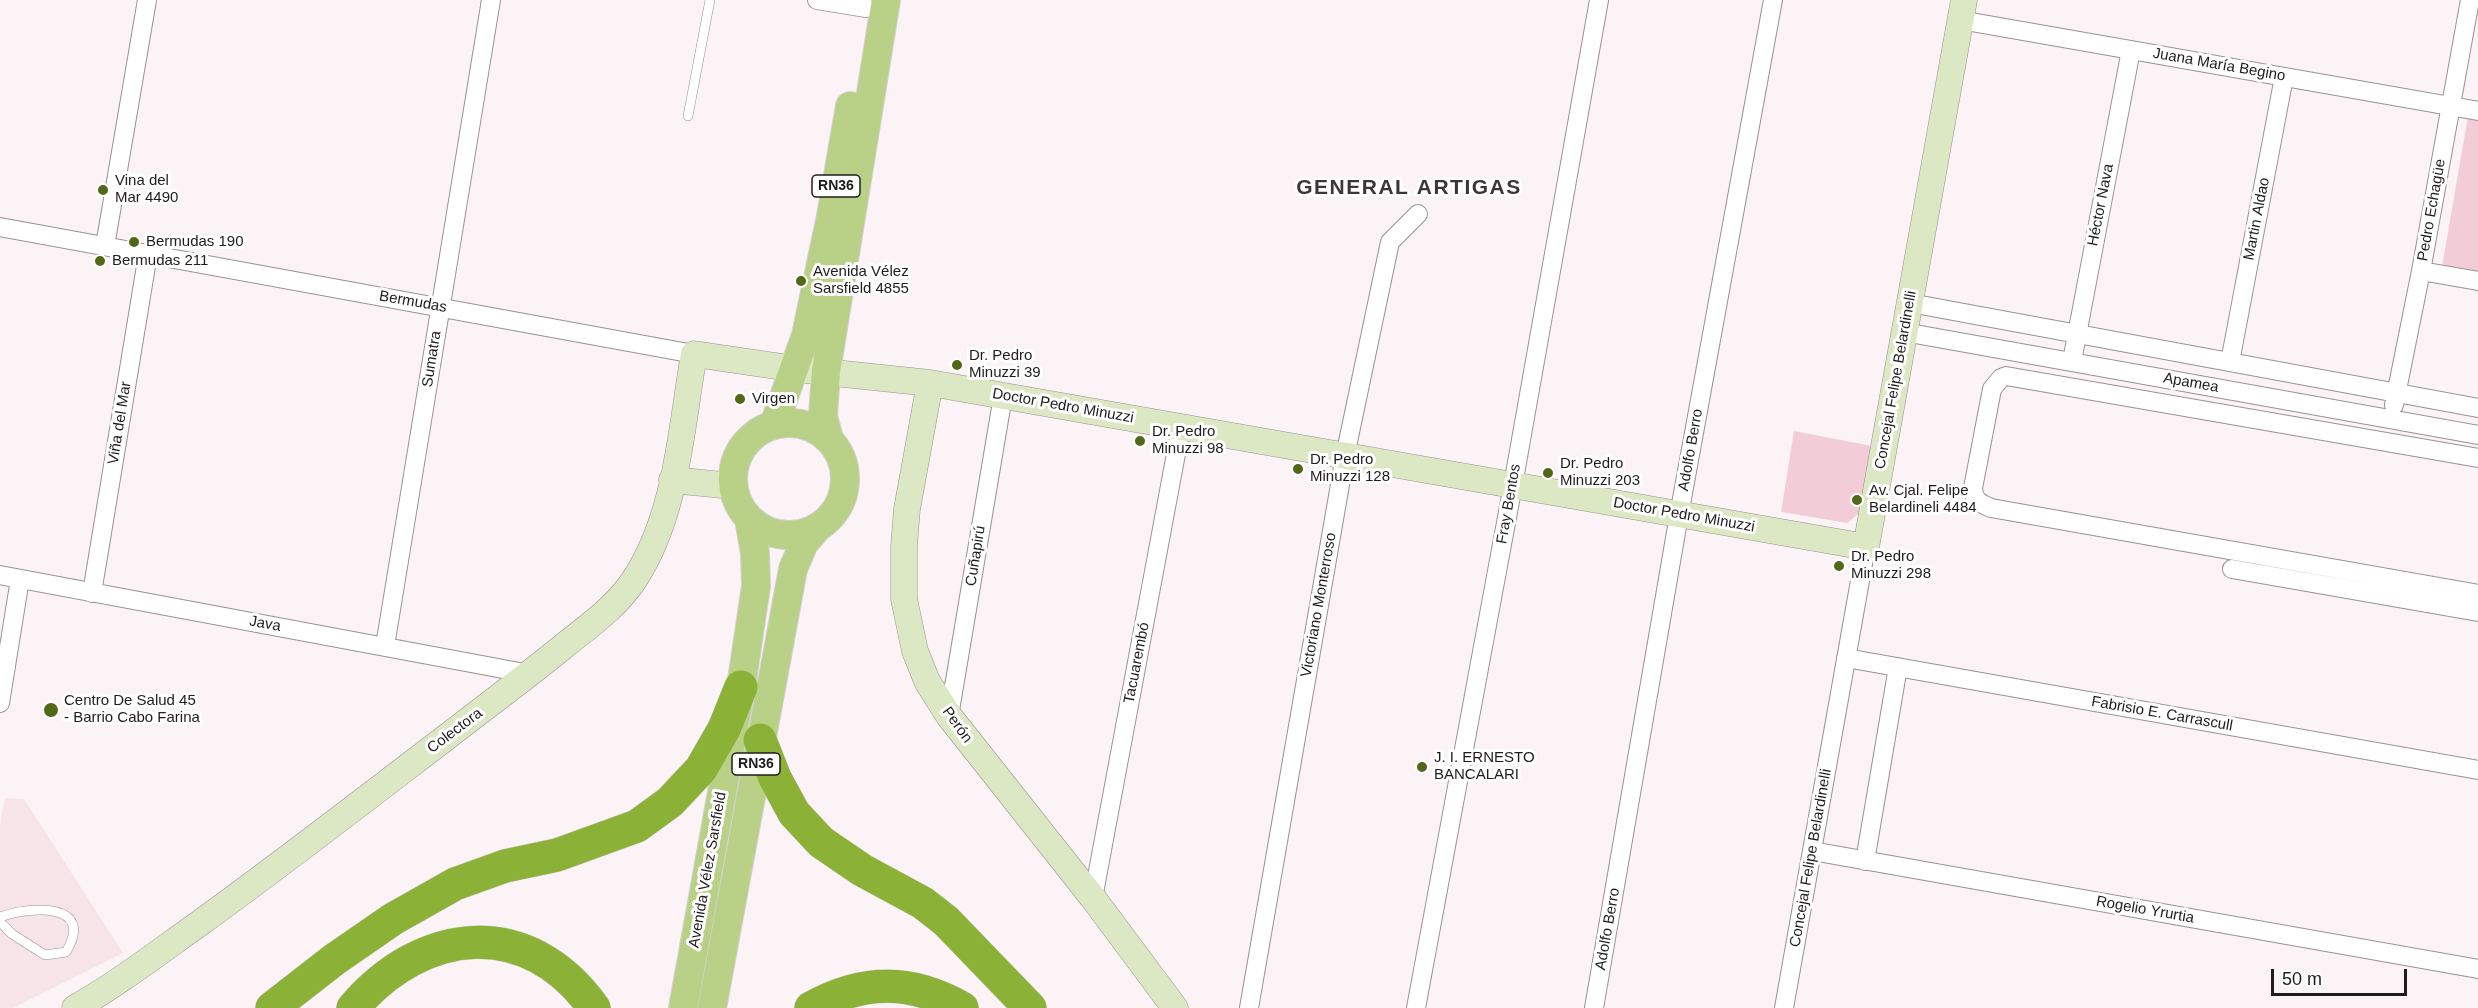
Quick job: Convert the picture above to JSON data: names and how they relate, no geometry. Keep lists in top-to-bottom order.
{
  "streets": {
    "main road": [
      "RN36",
      "Bermudas",
      "Concejal Felipe Belardinelli",
      "Doctor Pedro Minuzzi",
      "Perón",
      "Colectora",
      "Avenida Vélez Sarsfield"
    ],
    "street": [
      "Juana María Begino",
      "Héctor Nava",
      "Pedro Echagüe",
      "Martin Aldao",
      "Sumatra",
      "Apamea",
      "Viña del Mar",
      "Adolfo Berro",
      "Fray Bentos",
      "Cuñapirú",
      "Victoriano Monterroso",
      "Java",
      "Tacuarembó",
      "Fabrisio E. Carrascull",
      "Rogelio Yrurtia"
    ]
  },
  "crossings": [
    ["Juana María Begino", "Héctor Nava"],
    ["Juana María Begino", "Pedro Echagüe"],
    ["Juana María Begino", "Martin Aldao"],
    ["Juana María Begino", "Concejal Felipe Belardinelli"],
    ["RN36", "Bermudas"],
    ["RN36", "Doctor Pedro Minuzzi"],
    ["RN36", "Avenida Vélez Sarsfield"],
    ["Héctor Nava", "Apamea"],
    ["Pedro Echagüe", "Apamea"],
    ["Martin Aldao", "Apamea"],
    ["Bermudas", "Sumatra"],
    ["Bermudas", "Doctor Pedro Minuzzi"],
    ["Bermudas", "Viña del Mar"],
    ["Bermudas", "Colectora"],
    ["Sumatra", "Java"],
    ["Concejal Felipe Belardinelli", "Apamea"],
    ["Concejal Felipe Belardinelli", "Doctor Pedro Minuzzi"],
    ["Concejal Felipe Belardinelli", "Fabrisio E. Carrascull"],
    ["Concejal Felipe Belardinelli", "Rogelio Yrurtia"],
    ["Doctor Pedro Minuzzi", "Adolfo Berro"],
    ["Doctor Pedro Minuzzi", "Fray Bentos"],
    ["Doctor Pedro Minuzzi", "Cuñapirú"],
    ["Doctor Pedro Minuzzi", "Victoriano Monterroso"],
    ["Doctor Pedro Minuzzi", "Tacuarembó"],
    ["Doctor Pedro Minuzzi", "Perón"],
    ["Viña del Mar", "Java"],
    ["Cuñapirú", "Perón"],
    ["Java", "Colectora"],
    ["Tacuarembó", "Perón"]
  ],
  "districts": ["GENERAL ARTIGAS"],
  "places": [
    "Vina del Mar 4490",
    "Bermudas 190",
    "Bermudas 211",
    "Avenida Vélez Sarsfield 4855",
    "Dr. Pedro Minuzzi 39",
    "Virgen",
    "Dr. Pedro Minuzzi 98",
    "Dr. Pedro Minuzzi 128",
    "Dr. Pedro Minuzzi 203",
    "Av. Cjal. Felipe Belardineli 4484",
    "Dr. Pedro Minuzzi 298",
    "Centro De Salud 45 - Barrio Cabo Farina",
    "J. I. ERNESTO BANCALARI"
  ],
  "scale_bar": "50 m"
}
